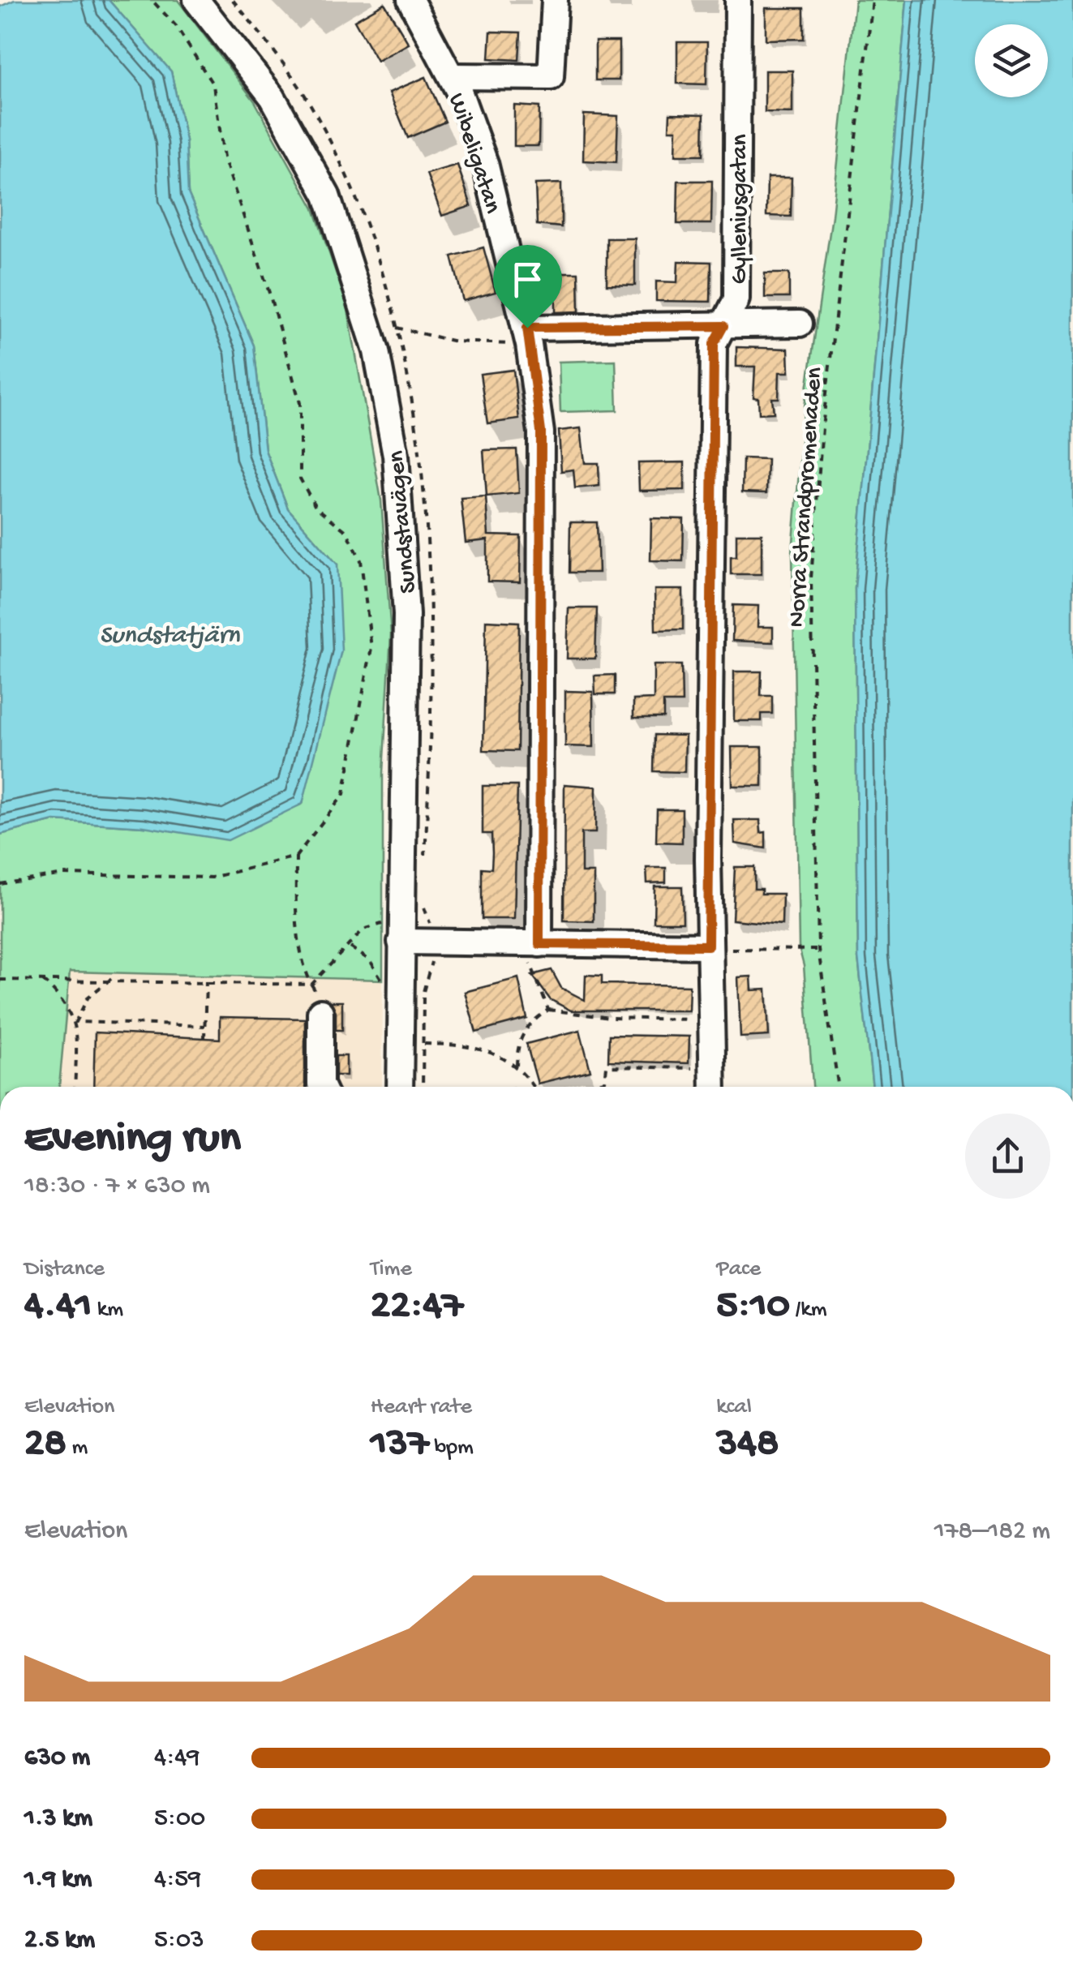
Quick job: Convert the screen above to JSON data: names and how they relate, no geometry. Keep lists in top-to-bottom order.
{
  "streets": {
    "street": ["Wibeligatan", "Gylleniusgatan", "Sundstavägen"],
    "path": ["Norra Strandpromenaden"]
  },
  "water": ["Sundstatjärn"],
  "page": {
    "heading": ["Evening run", "18:30 · 7 × 630 m"],
    "stats": [
      ["Distance", "4.41 km"],
      ["Time", "22:47"],
      ["Pace", "5:10 /km"],
      ["Elevation", "28 m"],
      ["Heart rate", "137 bpm"],
      ["kcal", "348"]
    ],
    "chart": ["Elevation", "178–182 m"],
    "list": [
      {
        "name": "630 m",
        "note": "4:49"
      },
      {
        "name": "1.3 km",
        "note": "5:00"
      },
      {
        "name": "1.9 km",
        "note": "4:59"
      },
      {
        "name": "2.5 km",
        "note": "5:03"
      }
    ]
  }
}
